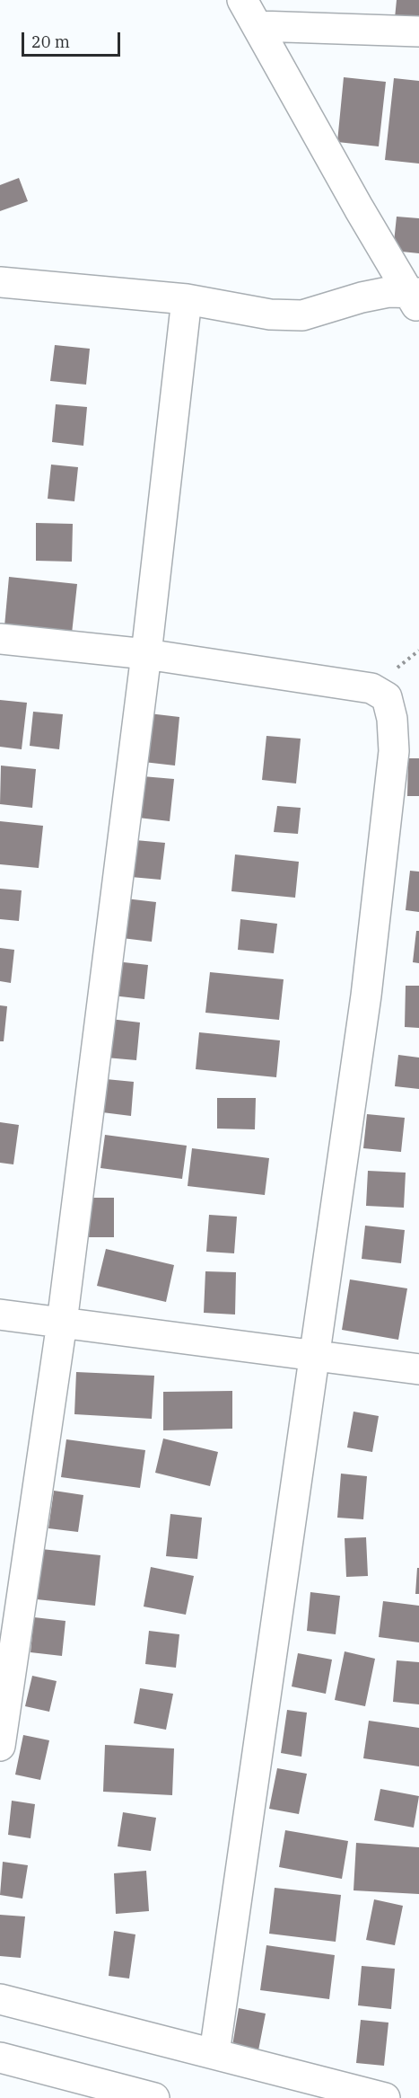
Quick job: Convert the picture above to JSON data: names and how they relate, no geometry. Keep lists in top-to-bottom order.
{
  "scale_bar": "20 m"
}
